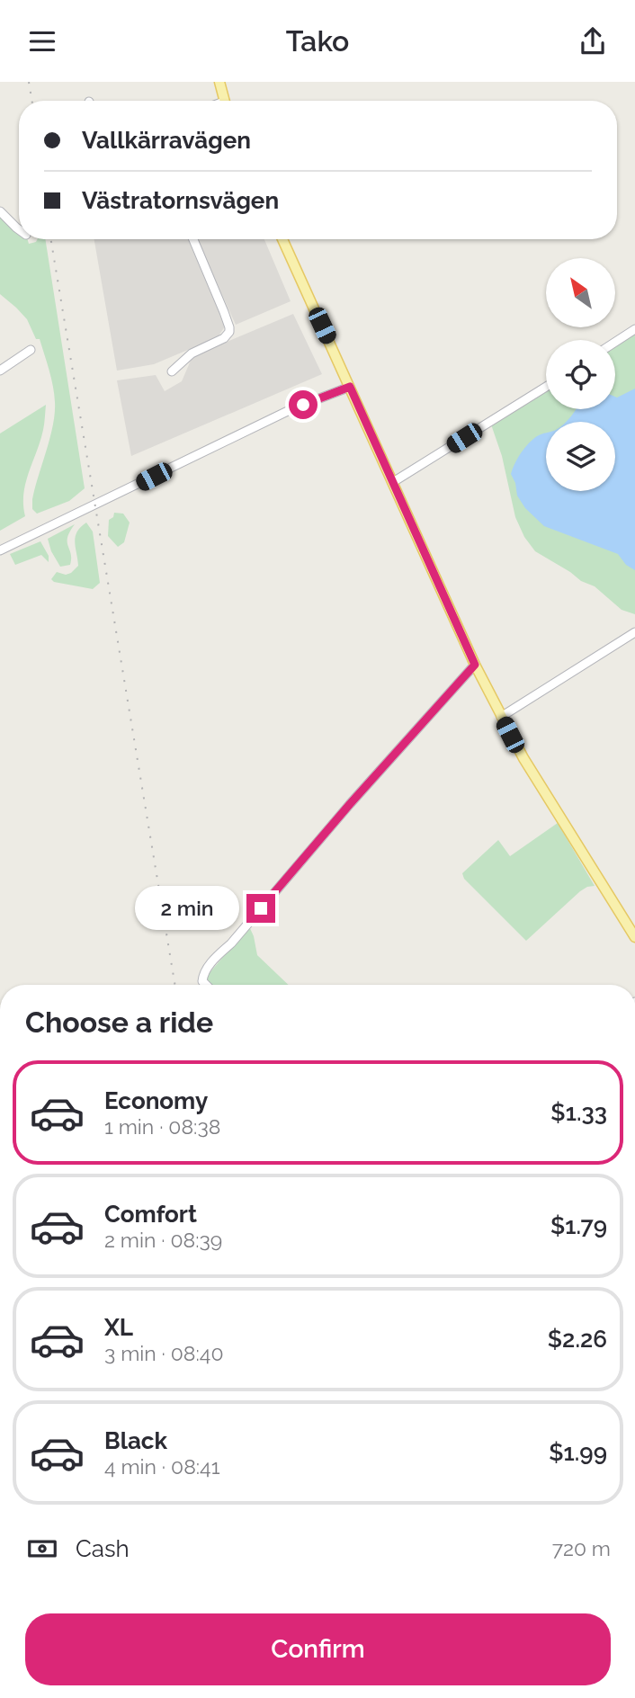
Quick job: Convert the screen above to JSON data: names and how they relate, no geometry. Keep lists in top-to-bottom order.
{
  "north": "top left",
  "page": {
    "header": "Tako",
    "banner": ["Vallkärravägen", "Västratornsvägen"],
    "bubble": "2 min",
    "heading": "Choose a ride",
    "list": [
      {
        "name": "Economy",
        "note": "1 min · 08:38",
        "value": "$1.33"
      },
      {
        "name": "Comfort",
        "note": "2 min · 08:39",
        "value": "$1.79"
      },
      {
        "name": "XL",
        "note": "3 min · 08:40",
        "value": "$2.26"
      },
      {
        "name": "Black",
        "note": "4 min · 08:41",
        "value": "$1.99"
      }
    ],
    "pay": ["Cash", "720 m"],
    "buttons": "Confirm"
  }
}
